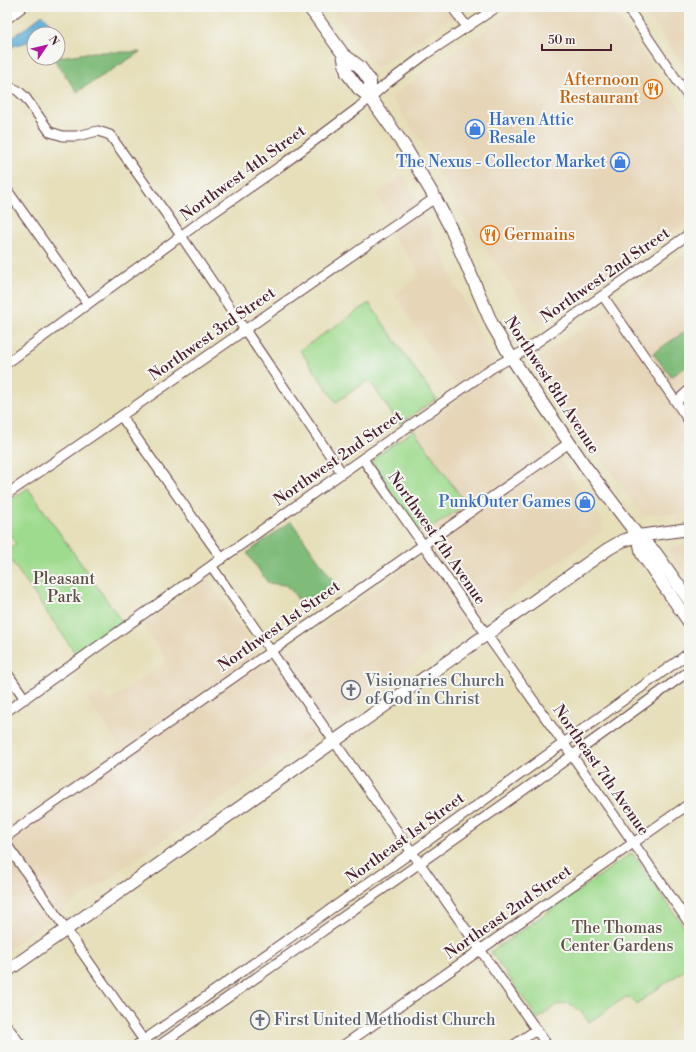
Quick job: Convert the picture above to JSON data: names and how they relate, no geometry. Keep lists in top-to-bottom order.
{
  "streets": {
    "main road": ["Northwest 8th Avenue"],
    "street": [
      "Northwest 4th Street",
      "Northwest 2nd Street",
      "Northwest 3rd Street",
      "Northwest 7th Avenue",
      "Northwest 1st Street",
      "Northeast 7th Avenue",
      "Northeast 1st Street",
      "Northeast 2nd Street"
    ]
  },
  "crossings": [
    ["Northwest 4th Street", "Northwest 8th Avenue"],
    ["Northwest 2nd Street", "Northwest 8th Avenue"],
    ["Northwest 2nd Street", "Northwest 7th Avenue"],
    ["Northwest 3rd Street", "Northwest 8th Avenue"],
    ["Northwest 8th Avenue", "Northwest 1st Street"],
    ["Northwest 7th Avenue", "Northwest 1st Street"],
    ["Northwest 7th Avenue", "Northeast 7th Avenue"],
    ["Northeast 7th Avenue", "Northeast 1st Street"],
    ["Northeast 7th Avenue", "Northeast 2nd Street"]
  ],
  "parks": ["Pleasant Park", "The Thomas Center Gardens"],
  "places": {
    "restaurant": ["Afternoon Restaurant", "Germains"],
    "shop": ["Haven Attic Resale", "The Nexus - Collector Market", "PunkOuter Games"],
    "church": ["Visionaries Church of God in Christ", "First United Methodist Church"]
  },
  "scale_bar": "50 m",
  "north": "top right"
}
